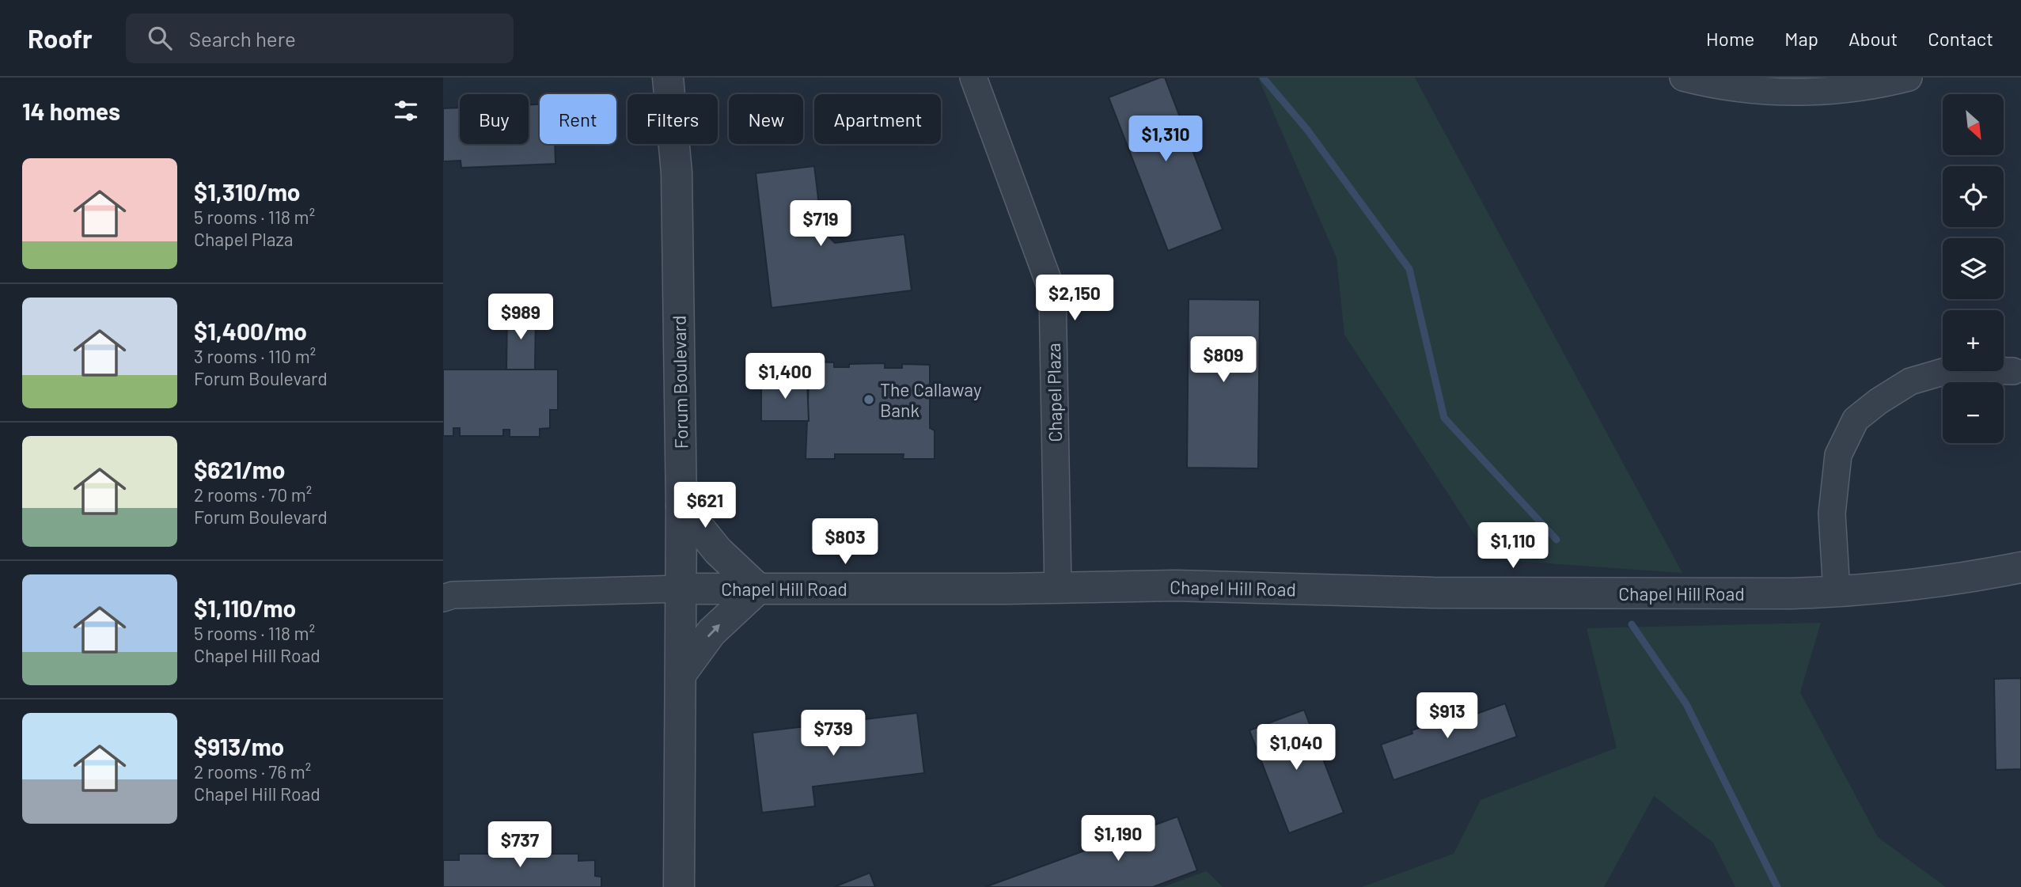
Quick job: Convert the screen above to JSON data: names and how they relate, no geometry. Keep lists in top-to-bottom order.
{
  "streets": {
    "street": ["Forum Boulevard", "Chapel Plaza", "Chapel Hill Road"]
  },
  "crossings": [
    ["Forum Boulevard", "Chapel Hill Road"],
    ["Chapel Plaza", "Chapel Hill Road"]
  ],
  "places": ["The Callaway Bank"],
  "north": "bottom right",
  "page": {
    "header": "Roofr",
    "search": "Search here",
    "nav": [
      "Home",
      "Map",
      "About",
      "Contact"
    ],
    "heading": "14 homes",
    "map_buttons": ["+", "−"],
    "chip": [
      "Buy",
      "Rent",
      "Filters",
      "New",
      "Apartment"
    ],
    "price": [
      "$1,310",
      "$719",
      "$2,150",
      "$989",
      "$809",
      "$1,400",
      "$621",
      "$803",
      "$1,110",
      "$913",
      "$739",
      "$1,040",
      "$1,190",
      "$737"
    ],
    "list": [
      {
        "name": "$1,310/mo",
        "note": "5 rooms · 118 m² · Chapel Plaza"
      },
      {
        "name": "$1,400/mo",
        "note": "3 rooms · 110 m² · Forum Boulevard"
      },
      {
        "name": "$621/mo",
        "note": "2 rooms · 70 m² · Forum Boulevard"
      },
      {
        "name": "$1,110/mo",
        "note": "5 rooms · 118 m² · Chapel Hill Road"
      },
      {
        "name": "$913/mo",
        "note": "2 rooms · 76 m² · Chapel Hill Road"
      }
    ]
  }
}
